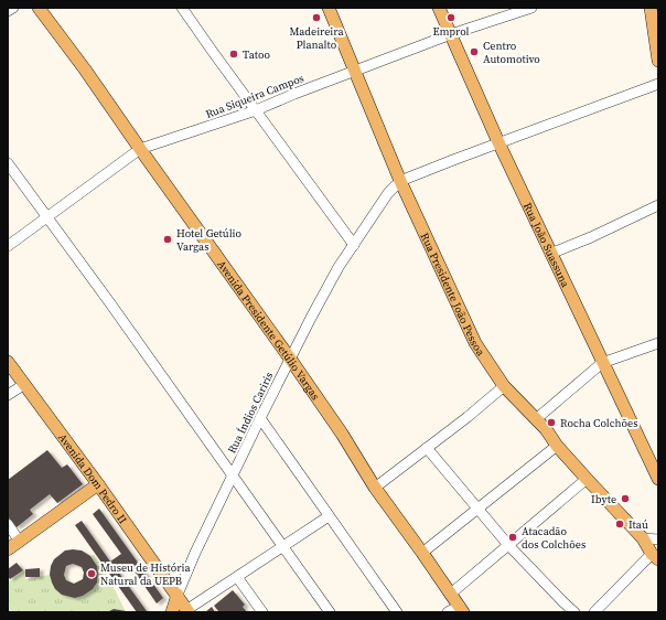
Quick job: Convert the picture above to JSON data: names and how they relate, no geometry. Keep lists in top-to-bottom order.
{
  "streets": {
    "main road": [
      "Rua João Suassuna",
      "Rua Presidente João Pessoa",
      "Avenida Presidente Getúlio Vargas",
      "Avenida Dom Pedro II"
    ],
    "street": ["Rua Siqueira Campos", "Rua Índios Cariris"]
  },
  "crossings": [
    ["Rua Siqueira Campos", "Rua João Suassuna"],
    ["Rua Siqueira Campos", "Rua Presidente João Pessoa"],
    ["Rua Siqueira Campos", "Avenida Presidente Getúlio Vargas"],
    ["Rua Presidente João Pessoa", "Rua Índios Cariris"],
    ["Avenida Presidente Getúlio Vargas", "Rua Índios Cariris"],
    ["Rua Índios Cariris", "Avenida Dom Pedro II"]
  ],
  "places": [
    "Madeireira Planalto",
    "Emprol",
    "Centro Automotivo",
    "Tatoo",
    "Hotel Getúlio Vargas",
    "Rocha Colchões",
    "Ibyte",
    "Itaú",
    "Atacadão dos Colchões",
    "Museu de História Natural da UEPB"
  ]
}
